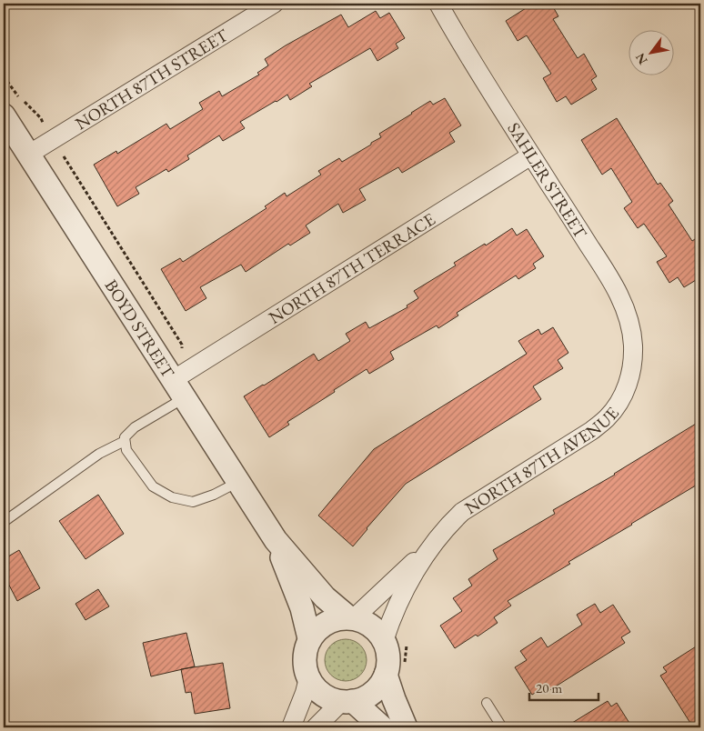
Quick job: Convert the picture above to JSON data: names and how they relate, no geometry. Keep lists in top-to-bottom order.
{
  "streets": {
    "street": [
      "NORTH 87TH STREET",
      "SAHLER STREET",
      "NORTH 87TH TERRACE",
      "BOYD STREET",
      "NORTH 87TH AVENUE"
    ]
  },
  "crossings": [
    ["NORTH 87TH STREET", "BOYD STREET"],
    ["SAHLER STREET", "NORTH 87TH TERRACE"],
    ["SAHLER STREET", "NORTH 87TH AVENUE"],
    ["NORTH 87TH TERRACE", "BOYD STREET"],
    ["BOYD STREET", "NORTH 87TH AVENUE"]
  ],
  "scale_bar": "20 m",
  "north": "bottom left"
}
